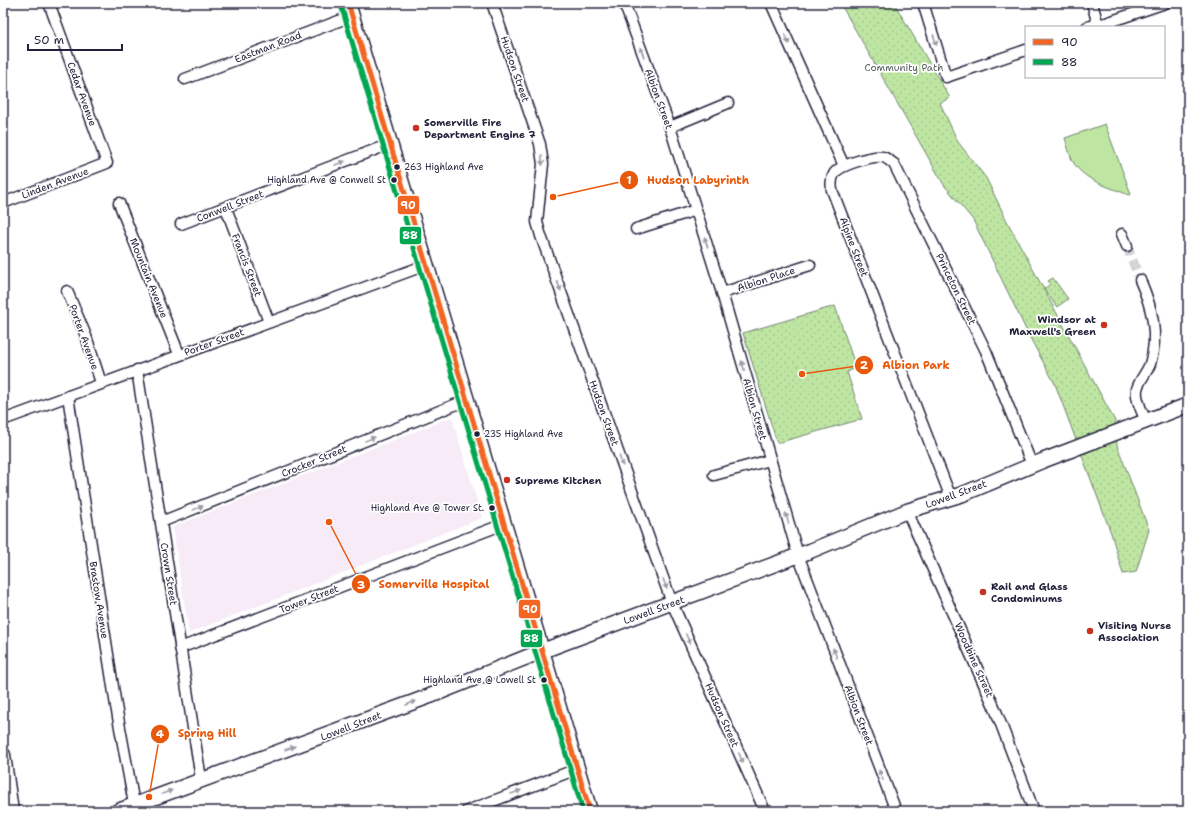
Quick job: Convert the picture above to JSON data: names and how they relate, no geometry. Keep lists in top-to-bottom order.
{
  "streets": {
    "street": [
      "Eastman Road",
      "Hudson Street",
      "Cedar Avenue",
      "Albion Street",
      "Linden Avenue",
      "Conwell Street",
      "Alpine Street",
      "Francis Street",
      "Mountain Avenue",
      "Albion Place",
      "Princeton Street",
      "Porter Avenue",
      "Porter Street",
      "Crocker Street",
      "Lowell Street",
      "Crown Street",
      "Tower Street",
      "Brastow Avenue",
      "Woodbine Street"
    ]
  },
  "crossings": [
    ["Hudson Street", "Lowell Street"],
    ["Cedar Avenue", "Linden Avenue"],
    ["Albion Street", "Albion Place"],
    ["Albion Street", "Lowell Street"],
    ["Conwell Street", "Francis Street"],
    ["Alpine Street", "Princeton Street"],
    ["Alpine Street", "Lowell Street"],
    ["Francis Street", "Porter Street"],
    ["Mountain Avenue", "Porter Street"],
    ["Princeton Street", "Lowell Street"],
    ["Porter Avenue", "Porter Street"],
    ["Porter Street", "Crown Street"],
    ["Porter Street", "Brastow Avenue"],
    ["Crocker Street", "Crown Street"],
    ["Lowell Street", "Crown Street"],
    ["Lowell Street", "Brastow Avenue"],
    ["Lowell Street", "Woodbine Street"],
    ["Crown Street", "Tower Street"]
  ],
  "one_way": [
    "Hudson Street",
    "Albion Street",
    "Conwell Street",
    "Crocker Street",
    "Lowell Street"
  ],
  "parks": ["Community Path"],
  "places": [
    "Somerville Fire Department Engine 7",
    "263 Highland Ave",
    "Highland Ave @ Conwell St",
    "Hudson Labyrinth",
    "Windsor at Maxwell's Green",
    "Albion Park",
    "235 Highland Ave",
    "Supreme Kitchen",
    "Highland Ave @ Tower St.",
    "Somerville Hospital",
    "Rail and Glass Condominums",
    "Visiting Nurse Association",
    "Highland Ave @ Lowell St",
    "Spring Hill"
  ],
  "lines": ["transit line 90", "transit line 88"],
  "legend": ["90", "88"],
  "scale_bar": "50 m"
}
